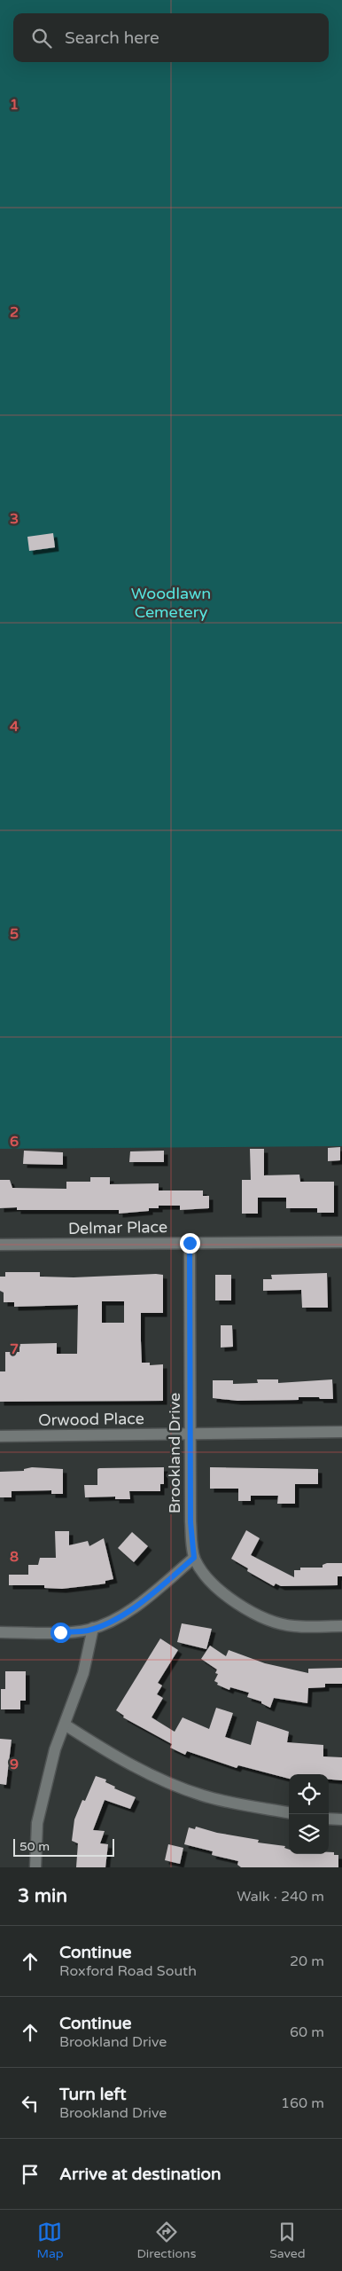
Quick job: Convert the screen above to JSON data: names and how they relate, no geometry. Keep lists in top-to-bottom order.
{
  "streets": {
    "street": ["Delmar Place", "Orwood Place", "Brookland Drive"]
  },
  "crossings": [
    ["Delmar Place", "Brookland Drive"],
    ["Orwood Place", "Brookland Drive"]
  ],
  "parks": ["Woodlawn Cemetery"],
  "scale_bar": "50 m",
  "page": {
    "search": "Search here",
    "scale": "50 m",
    "heading": ["3 min", "Walk · 240 m"],
    "list": [
      ["Continue", "Roxford Road South", "20 m"],
      ["Continue", "Brookland Drive", "60 m"],
      ["Turn left", "Brookland Drive", "160 m"],
      "Arrive at destination"
    ],
    "nav": ["Map", "Directions", "Saved"]
  },
  "grid": {
    "rows": [
      "1",
      "2",
      "3",
      "4",
      "5",
      "6",
      "7",
      "8",
      "9"
    ]
  }
}
